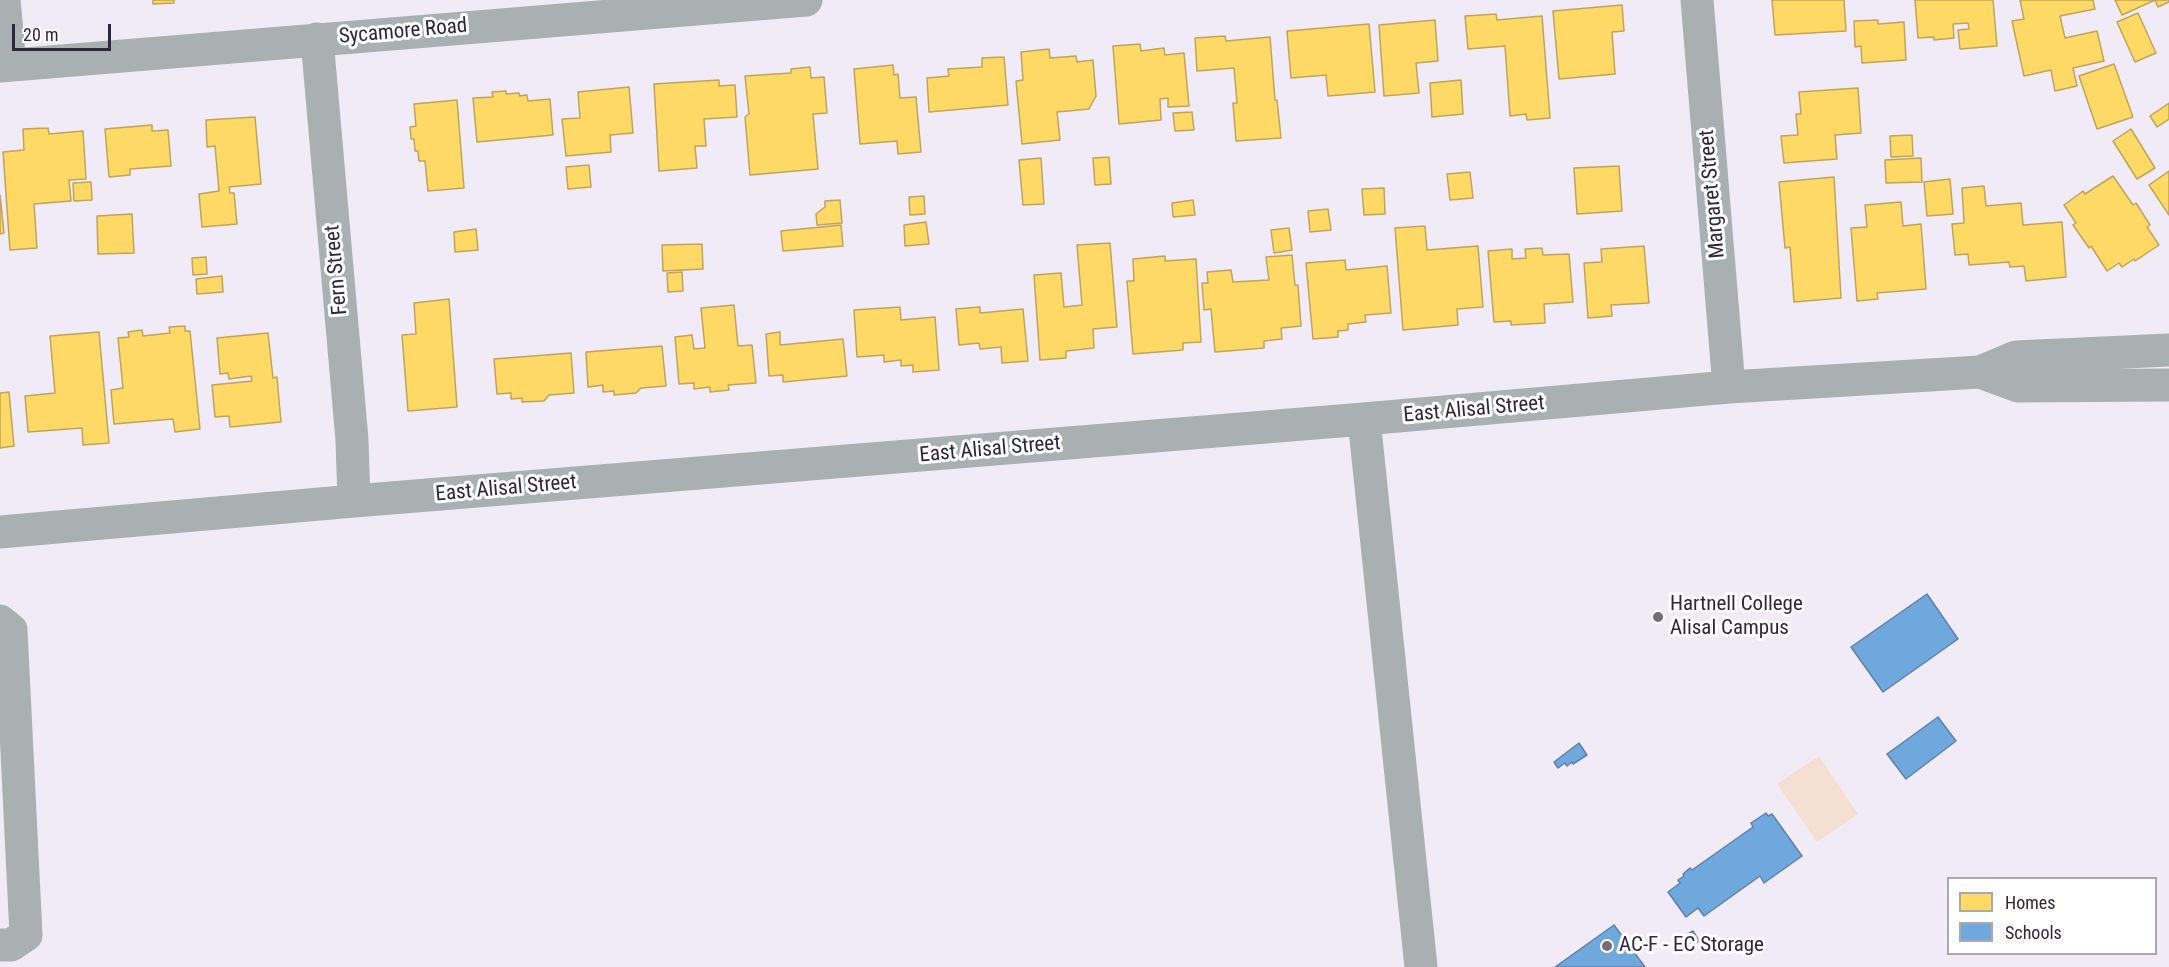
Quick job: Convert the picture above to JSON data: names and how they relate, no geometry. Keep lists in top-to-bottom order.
{
  "streets": {
    "street": [
      "Sycamore Road",
      "Margaret Street",
      "Fern Street",
      "East Alisal Street"
    ]
  },
  "crossings": [
    ["Sycamore Road", "Fern Street"],
    ["Margaret Street", "East Alisal Street"],
    ["Fern Street", "East Alisal Street"]
  ],
  "places": ["Hartnell College Alisal Campus", "AC-F - EC Storage"],
  "legend": ["Homes", "Schools"],
  "scale_bar": "20 m"
}
